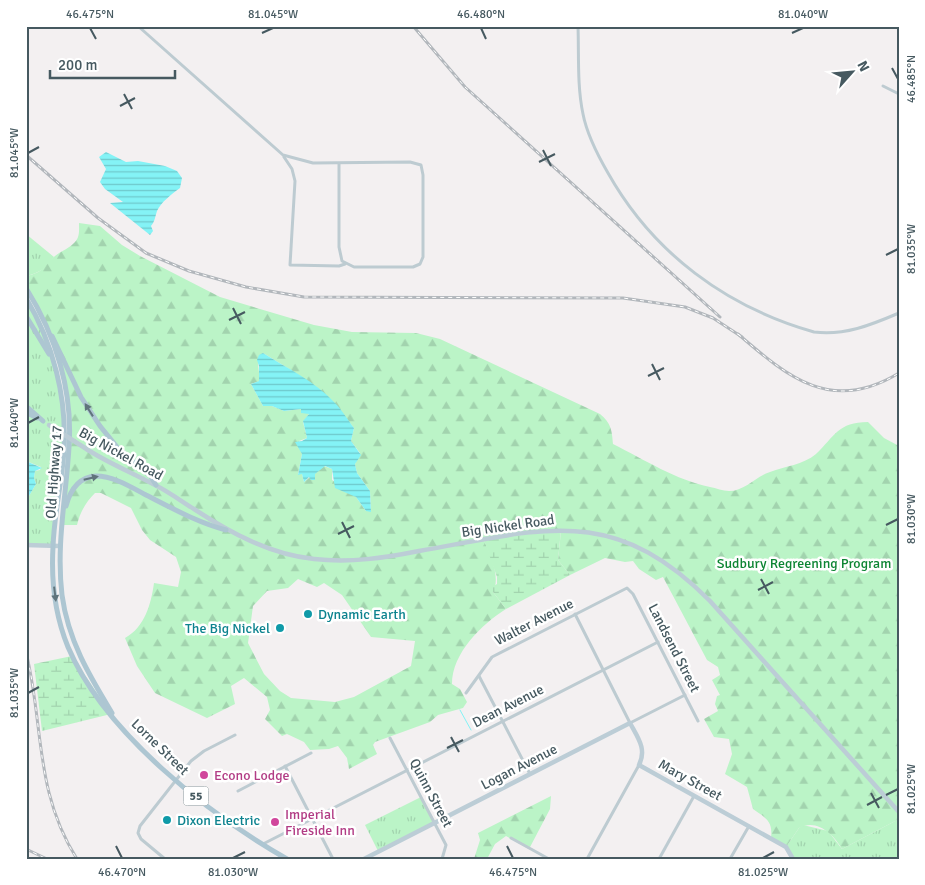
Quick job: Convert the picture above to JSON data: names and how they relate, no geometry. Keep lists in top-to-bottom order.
{
  "streets": {
    "main road": [
      "Big Nickel Road",
      "Old Highway 17",
      "Lorne Street",
      "Logan Avenue",
      "Mary Street",
      "55"
    ],
    "street": [
      "Walter Avenue",
      "Landsend Street",
      "Dean Avenue",
      "Quinn Street"
    ]
  },
  "crossings": [
    ["Old Highway 17", "Lorne Street"],
    ["Walter Avenue", "Landsend Street"],
    ["Walter Avenue", "Mary Street"],
    ["Landsend Street", "Dean Avenue"],
    ["Landsend Street", "Logan Avenue"],
    ["Dean Avenue", "Lorne Street"],
    ["Dean Avenue", "Mary Street"],
    ["Dean Avenue", "Quinn Street"],
    ["Logan Avenue", "Mary Street"],
    ["Logan Avenue", "Quinn Street"]
  ],
  "parks": ["Sudbury Regreening Program"],
  "places": [
    "Dynamic Earth",
    "The Big Nickel",
    "Econo Lodge",
    "Dixon Electric",
    "Imperial Fireside Inn"
  ],
  "scale_bar": "200 m",
  "north": "top right",
  "coordinates": [
    "46.475°N",
    "81.045°W",
    "46.480°N",
    "81.040°W",
    "46.485°N",
    "81.035°W",
    "81.030°W",
    "81.025°W",
    "46.470°N"
  ]
}
